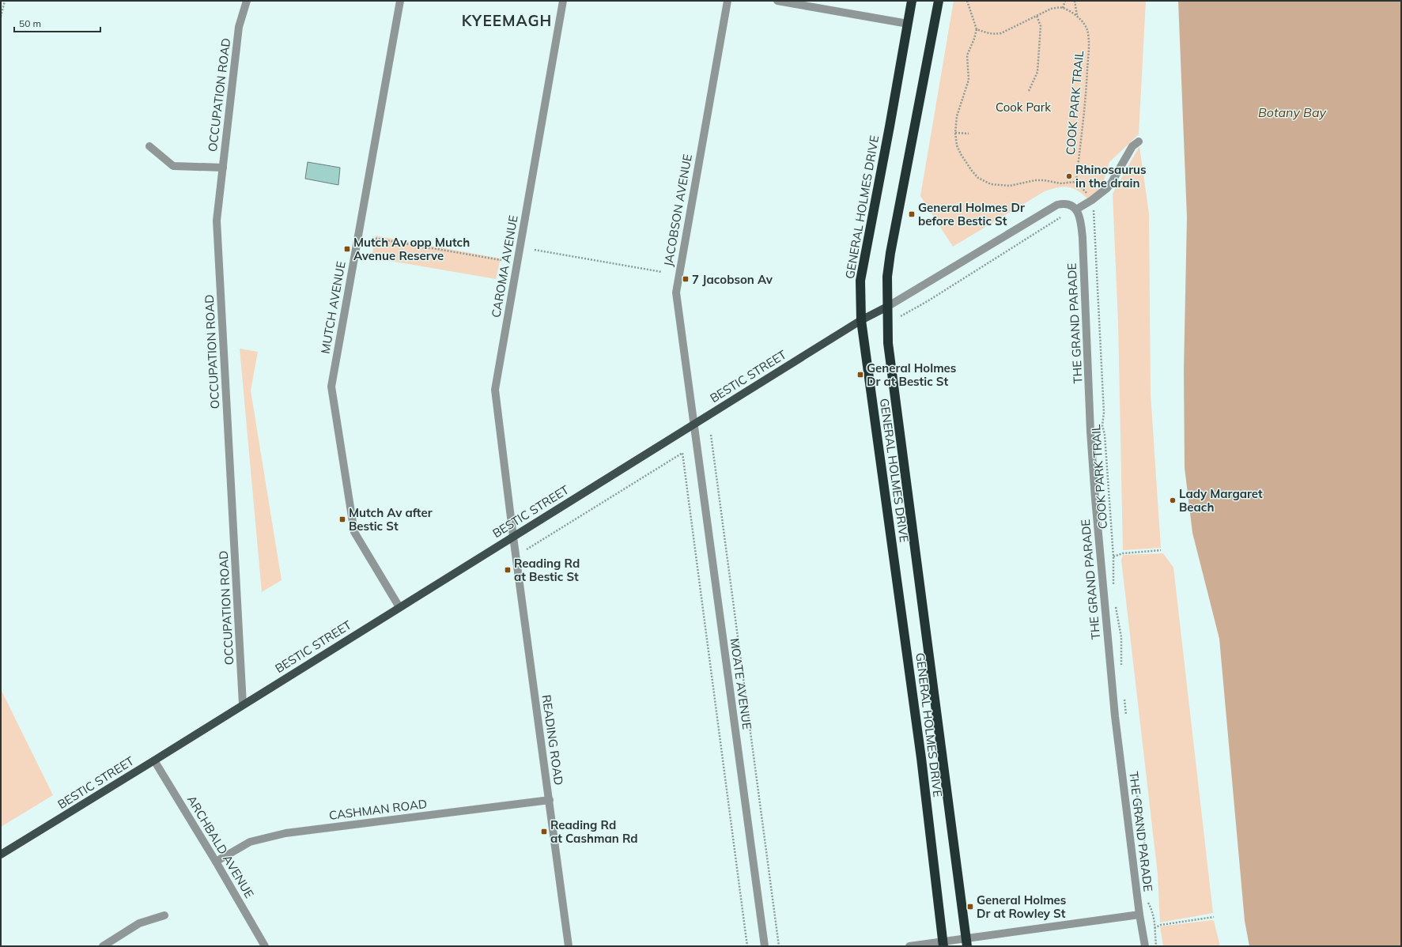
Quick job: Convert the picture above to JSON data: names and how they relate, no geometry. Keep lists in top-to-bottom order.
{
  "streets": {
    "highway": ["GENERAL HOLMES DRIVE"],
    "main road": ["BESTIC STREET"],
    "street": [
      "OCCUPATION ROAD",
      "JACOBSON AVENUE",
      "CAROMA AVENUE",
      "MUTCH AVENUE",
      "THE GRAND PARADE",
      "MOATE AVENUE",
      "READING ROAD",
      "CASHMAN ROAD",
      "ARCHBALD AVENUE"
    ],
    "path": ["COOK PARK TRAIL"]
  },
  "crossings": [
    ["OCCUPATION ROAD", "BESTIC STREET"],
    ["GENERAL HOLMES DRIVE", "BESTIC STREET"],
    ["JACOBSON AVENUE", "BESTIC STREET"],
    ["JACOBSON AVENUE", "MOATE AVENUE"],
    ["CAROMA AVENUE", "BESTIC STREET"],
    ["CAROMA AVENUE", "READING ROAD"],
    ["MUTCH AVENUE", "BESTIC STREET"],
    ["THE GRAND PARADE", "BESTIC STREET"],
    ["BESTIC STREET", "MOATE AVENUE"],
    ["BESTIC STREET", "READING ROAD"],
    ["BESTIC STREET", "ARCHBALD AVENUE"],
    ["READING ROAD", "CASHMAN ROAD"],
    ["CASHMAN ROAD", "ARCHBALD AVENUE"]
  ],
  "districts": ["KYEEMAGH"],
  "water": ["Botany Bay"],
  "parks": ["Cook Park"],
  "places": {
    "other": ["Rhinosaurus in the drain", "Lady Margaret Beach"],
    "transit": [
      "General Holmes Dr before Bestic St",
      "Mutch Av opp Mutch Avenue Reserve",
      "7 Jacobson Av",
      "General Holmes Dr at Bestic St",
      "Mutch Av after Bestic St",
      "Reading Rd at Bestic St",
      "Reading Rd at Cashman Rd",
      "General Holmes Dr at Rowley St"
    ]
  },
  "scale_bar": "50 m"
}
